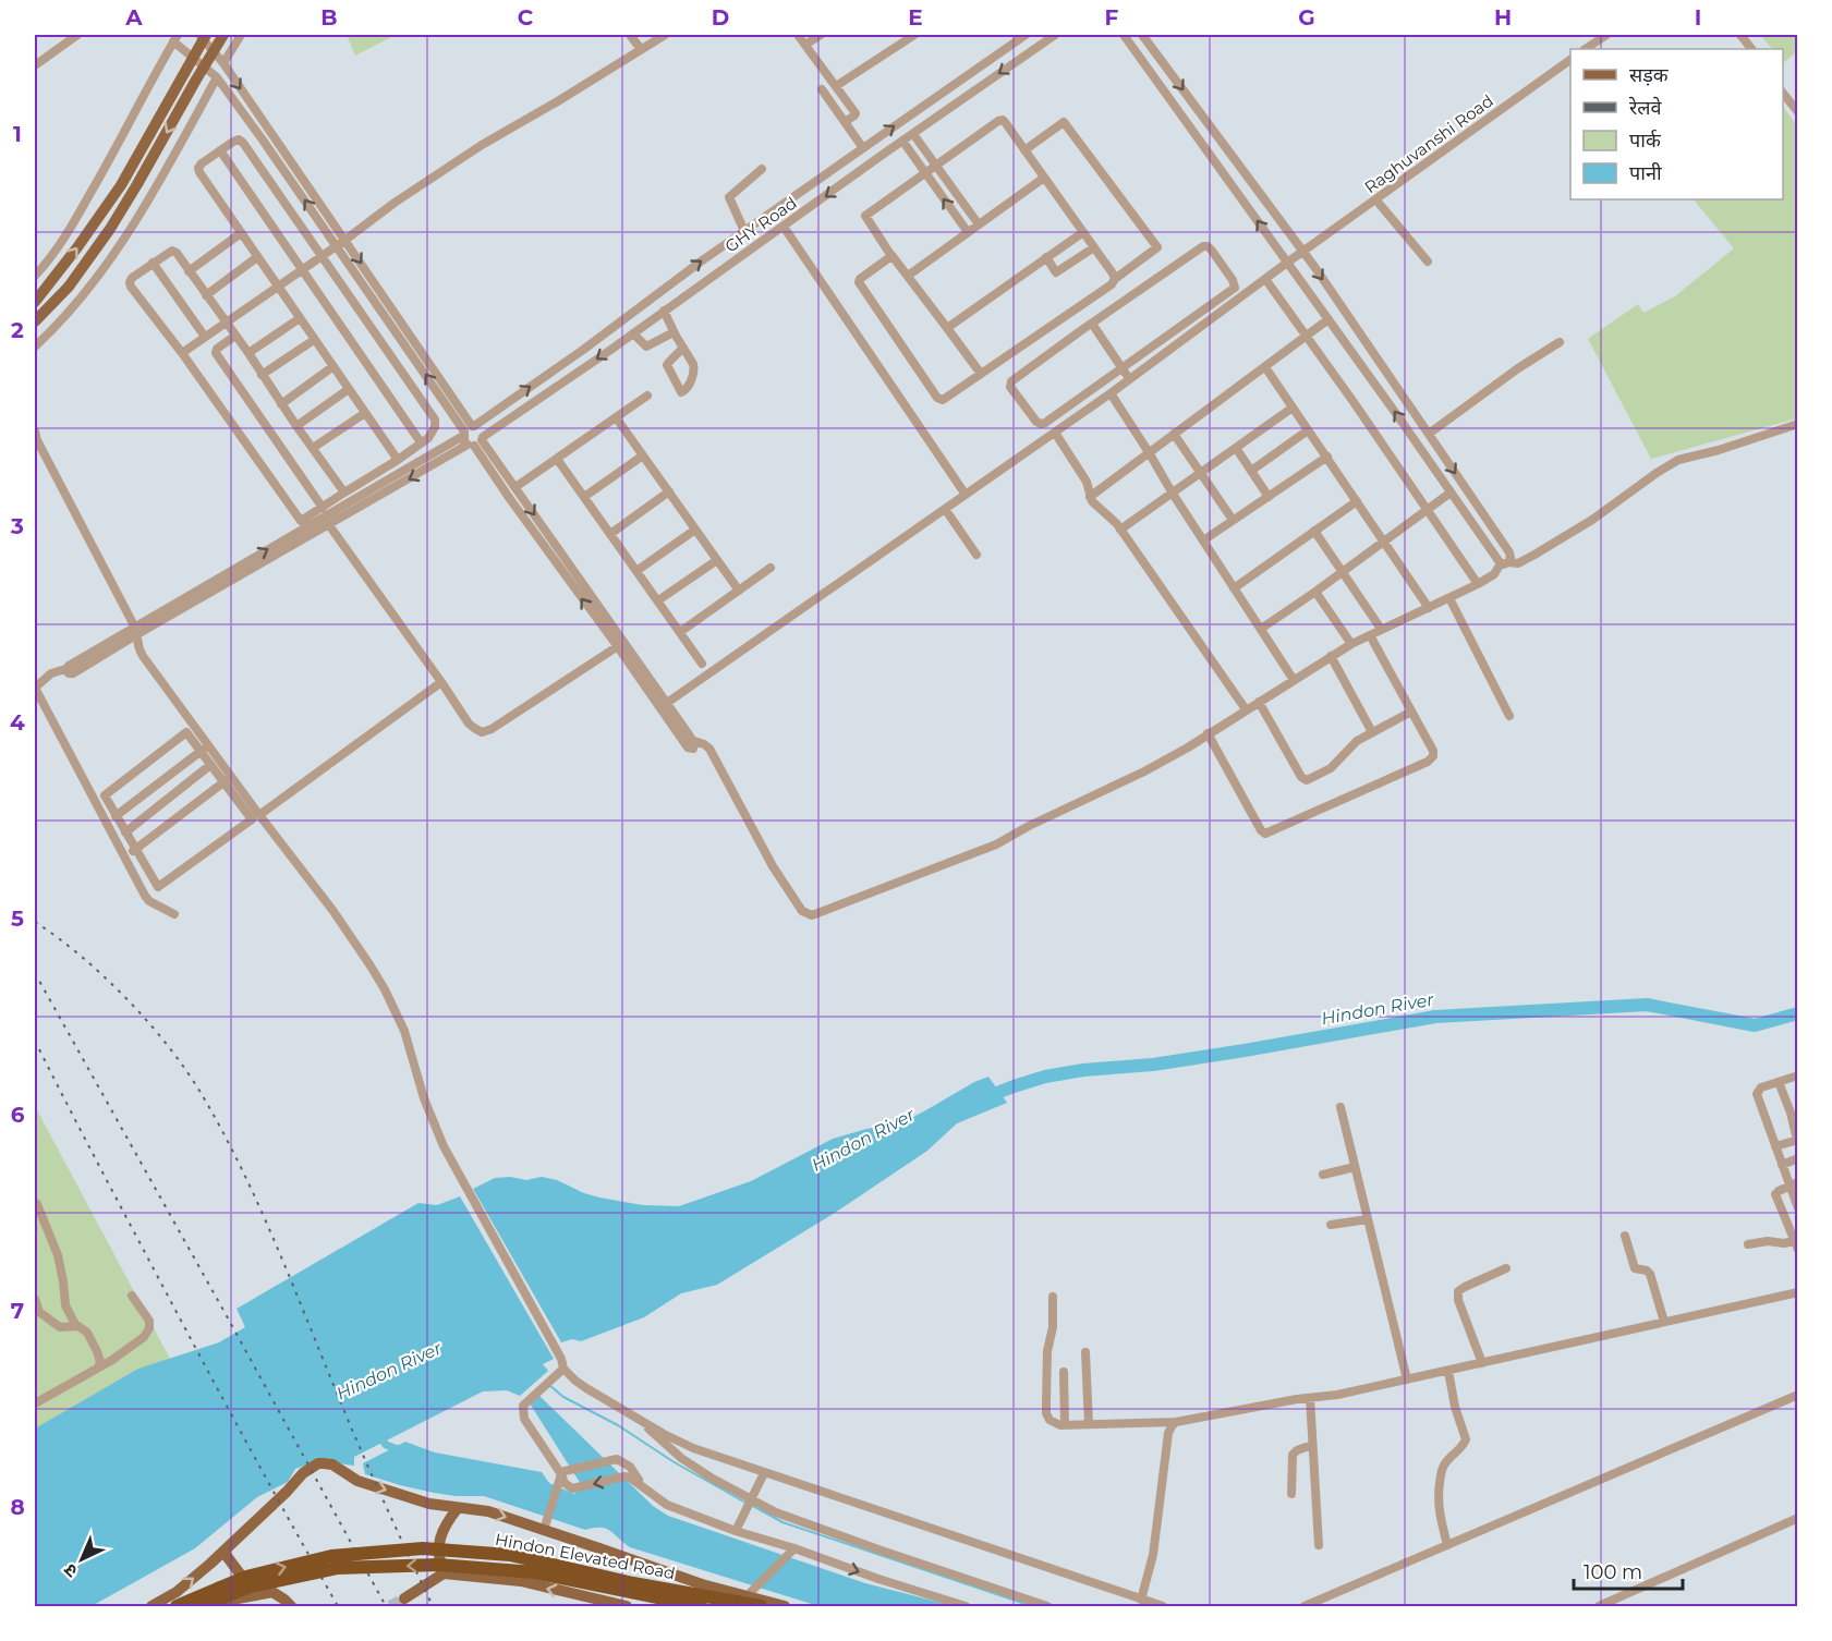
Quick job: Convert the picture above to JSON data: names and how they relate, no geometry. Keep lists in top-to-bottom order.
{
  "streets": {
    "highway": ["Hindon Elevated Road"],
    "street": ["Raghuvanshi Road", "GHY Road"]
  },
  "water": ["Hindon River"],
  "legend": [
    "सड़क",
    "रेलवे",
    "पार्क",
    "पानी"
  ],
  "scale_bar": "100 m",
  "north": "bottom left",
  "grid": {
    "columns": [
      "A",
      "B",
      "C",
      "D",
      "E",
      "F",
      "G",
      "H",
      "I"
    ],
    "rows": [
      "1",
      "2",
      "3",
      "4",
      "5",
      "6",
      "7",
      "8"
    ]
  }
}
